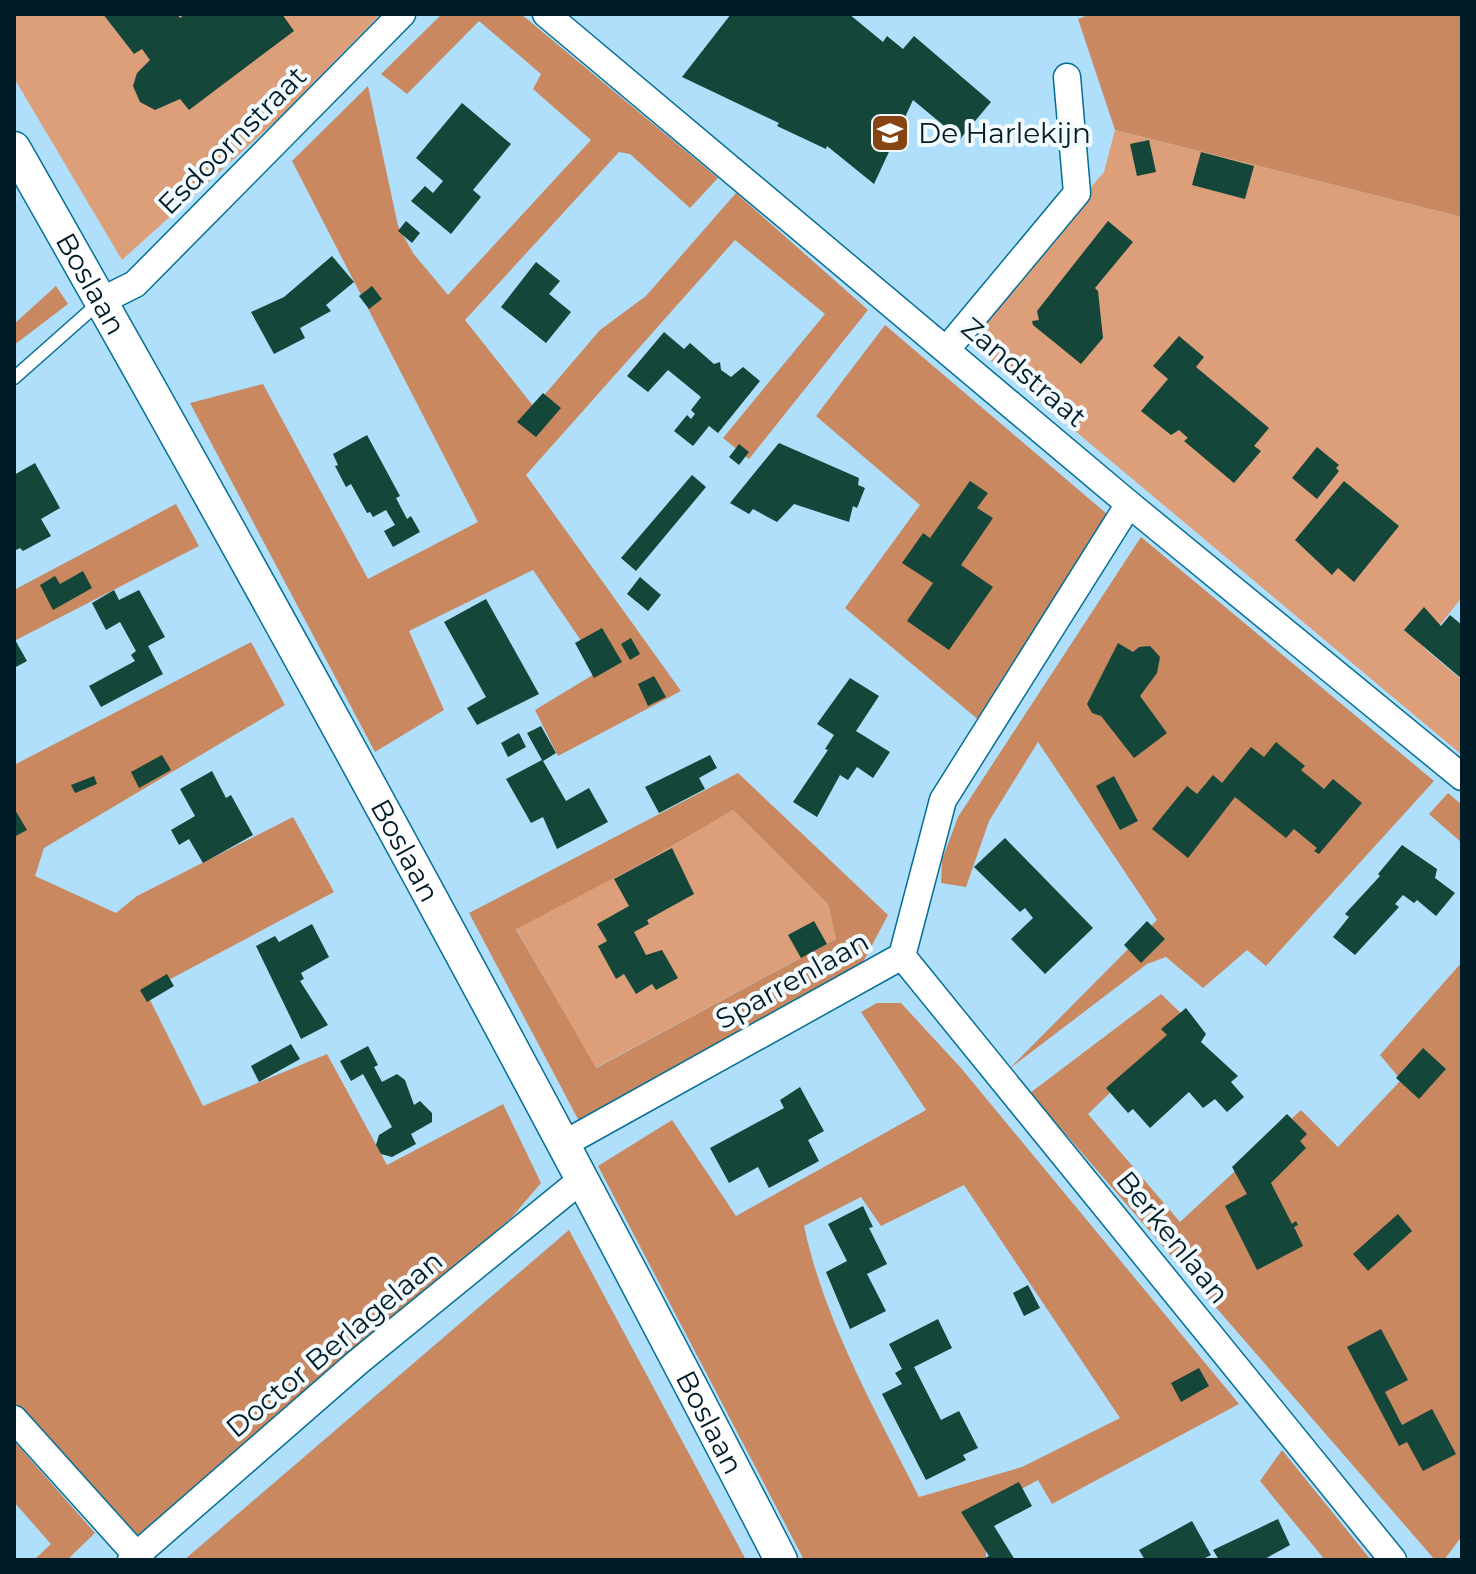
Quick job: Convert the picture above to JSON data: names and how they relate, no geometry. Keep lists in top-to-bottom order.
{
  "streets": {
    "street": [
      "Esdoornstraat",
      "Boslaan",
      "Zandstraat",
      "Sparrenlaan",
      "Berkenlaan",
      "Doctor Berlagelaan"
    ]
  },
  "crossings": [
    ["Esdoornstraat", "Boslaan"],
    ["Boslaan", "Sparrenlaan"],
    ["Boslaan", "Doctor Berlagelaan"],
    ["Zandstraat", "Sparrenlaan"],
    ["Sparrenlaan", "Berkenlaan"]
  ],
  "places": {
    "school or university": ["De Harlekijn"]
  }
}
